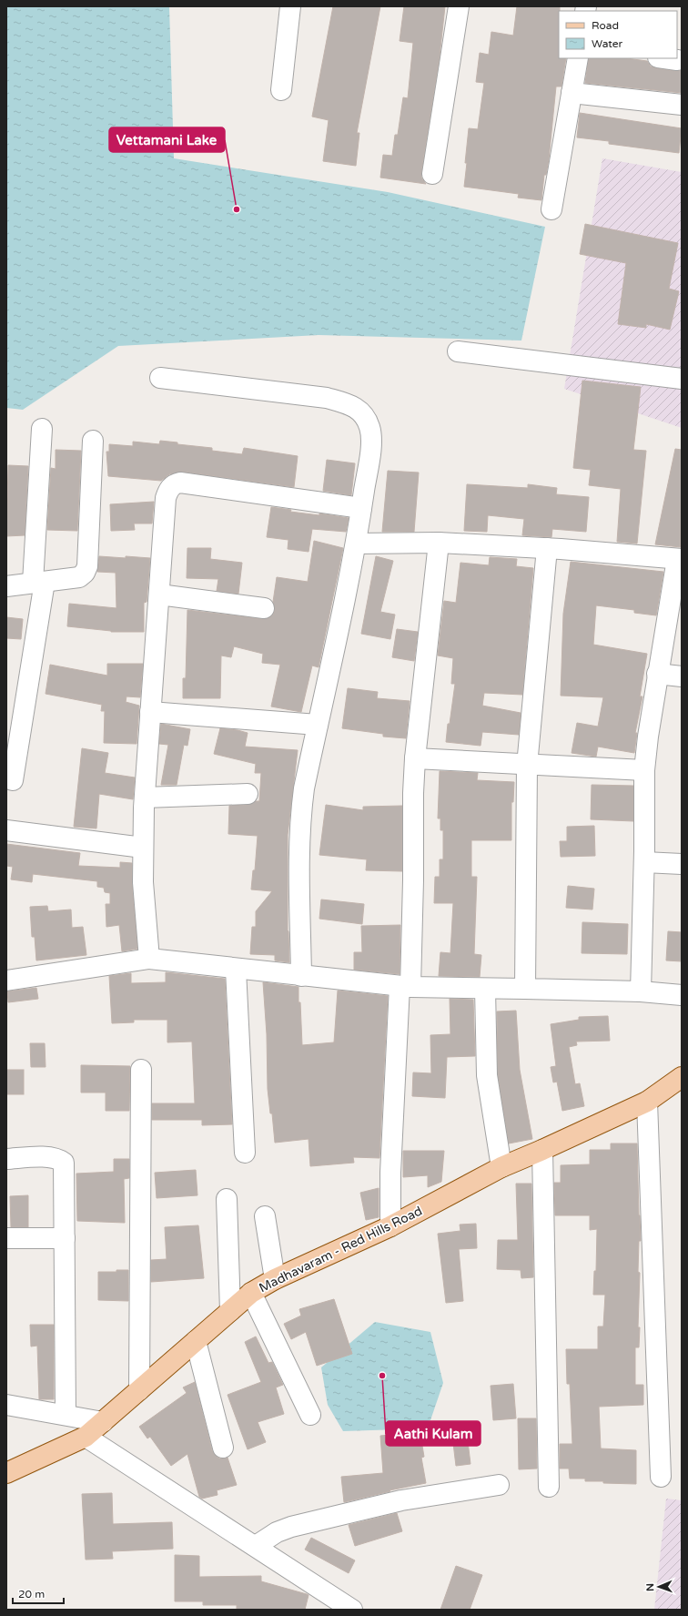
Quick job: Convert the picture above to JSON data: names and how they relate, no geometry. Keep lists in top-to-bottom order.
{
  "streets": {
    "main road": ["Madhavaram - Red Hills Road"]
  },
  "places": ["Vettamani Lake", "Aathi Kulam"],
  "legend": ["Road", "Water"],
  "scale_bar": "20 m",
  "north": "left"
}
